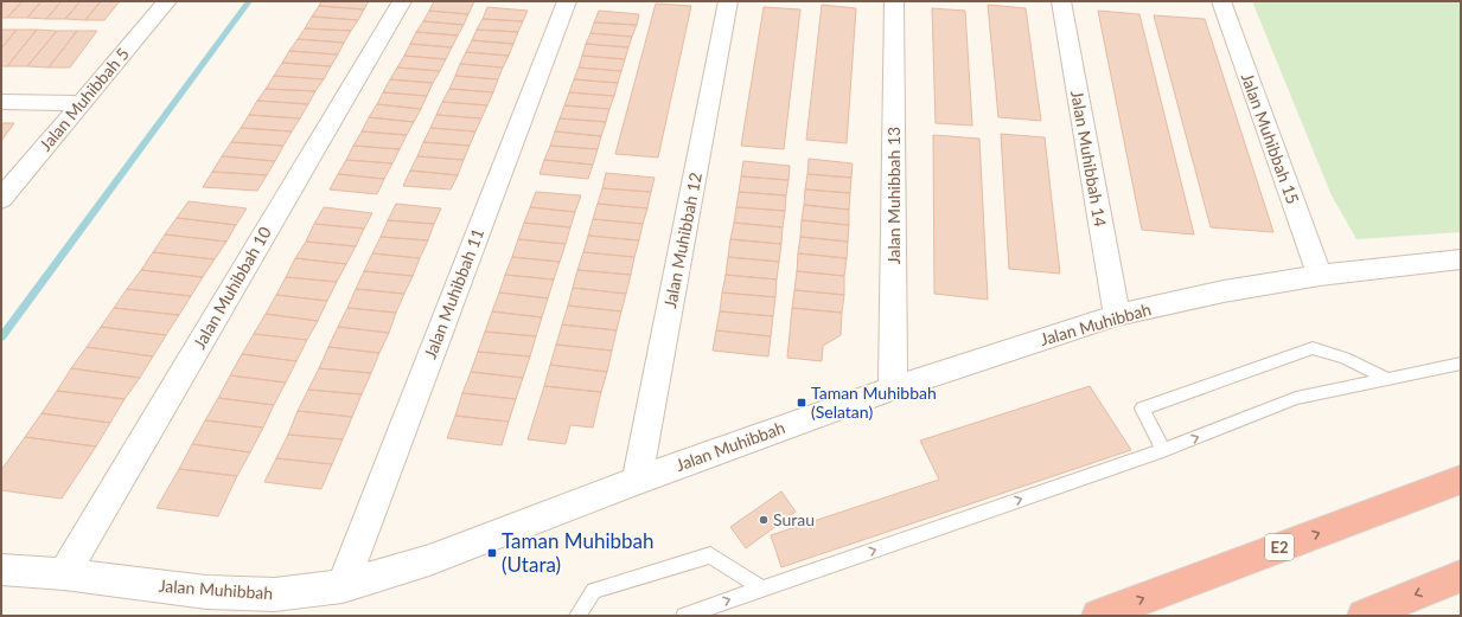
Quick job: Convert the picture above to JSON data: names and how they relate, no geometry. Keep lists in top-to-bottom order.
{
  "streets": {
    "highway": ["E2"],
    "street": [
      "Jalan Muhibbah 5",
      "Jalan Muhibbah 15",
      "Jalan Muhibbah 14",
      "Jalan Muhibbah 13",
      "Jalan Muhibbah 12",
      "Jalan Muhibbah 10",
      "Jalan Muhibbah 11",
      "Jalan Muhibbah"
    ]
  },
  "crossings": [
    ["Jalan Muhibbah 15", "Jalan Muhibbah"],
    ["Jalan Muhibbah 14", "Jalan Muhibbah"],
    ["Jalan Muhibbah 13", "Jalan Muhibbah"],
    ["Jalan Muhibbah 12", "Jalan Muhibbah"],
    ["Jalan Muhibbah 10", "Jalan Muhibbah"],
    ["Jalan Muhibbah 11", "Jalan Muhibbah"]
  ],
  "places": {
    "transit": ["Taman Muhibbah (Selatan)", "Taman Muhibbah (Utara)"],
    "other": ["Surau"]
  }
}
